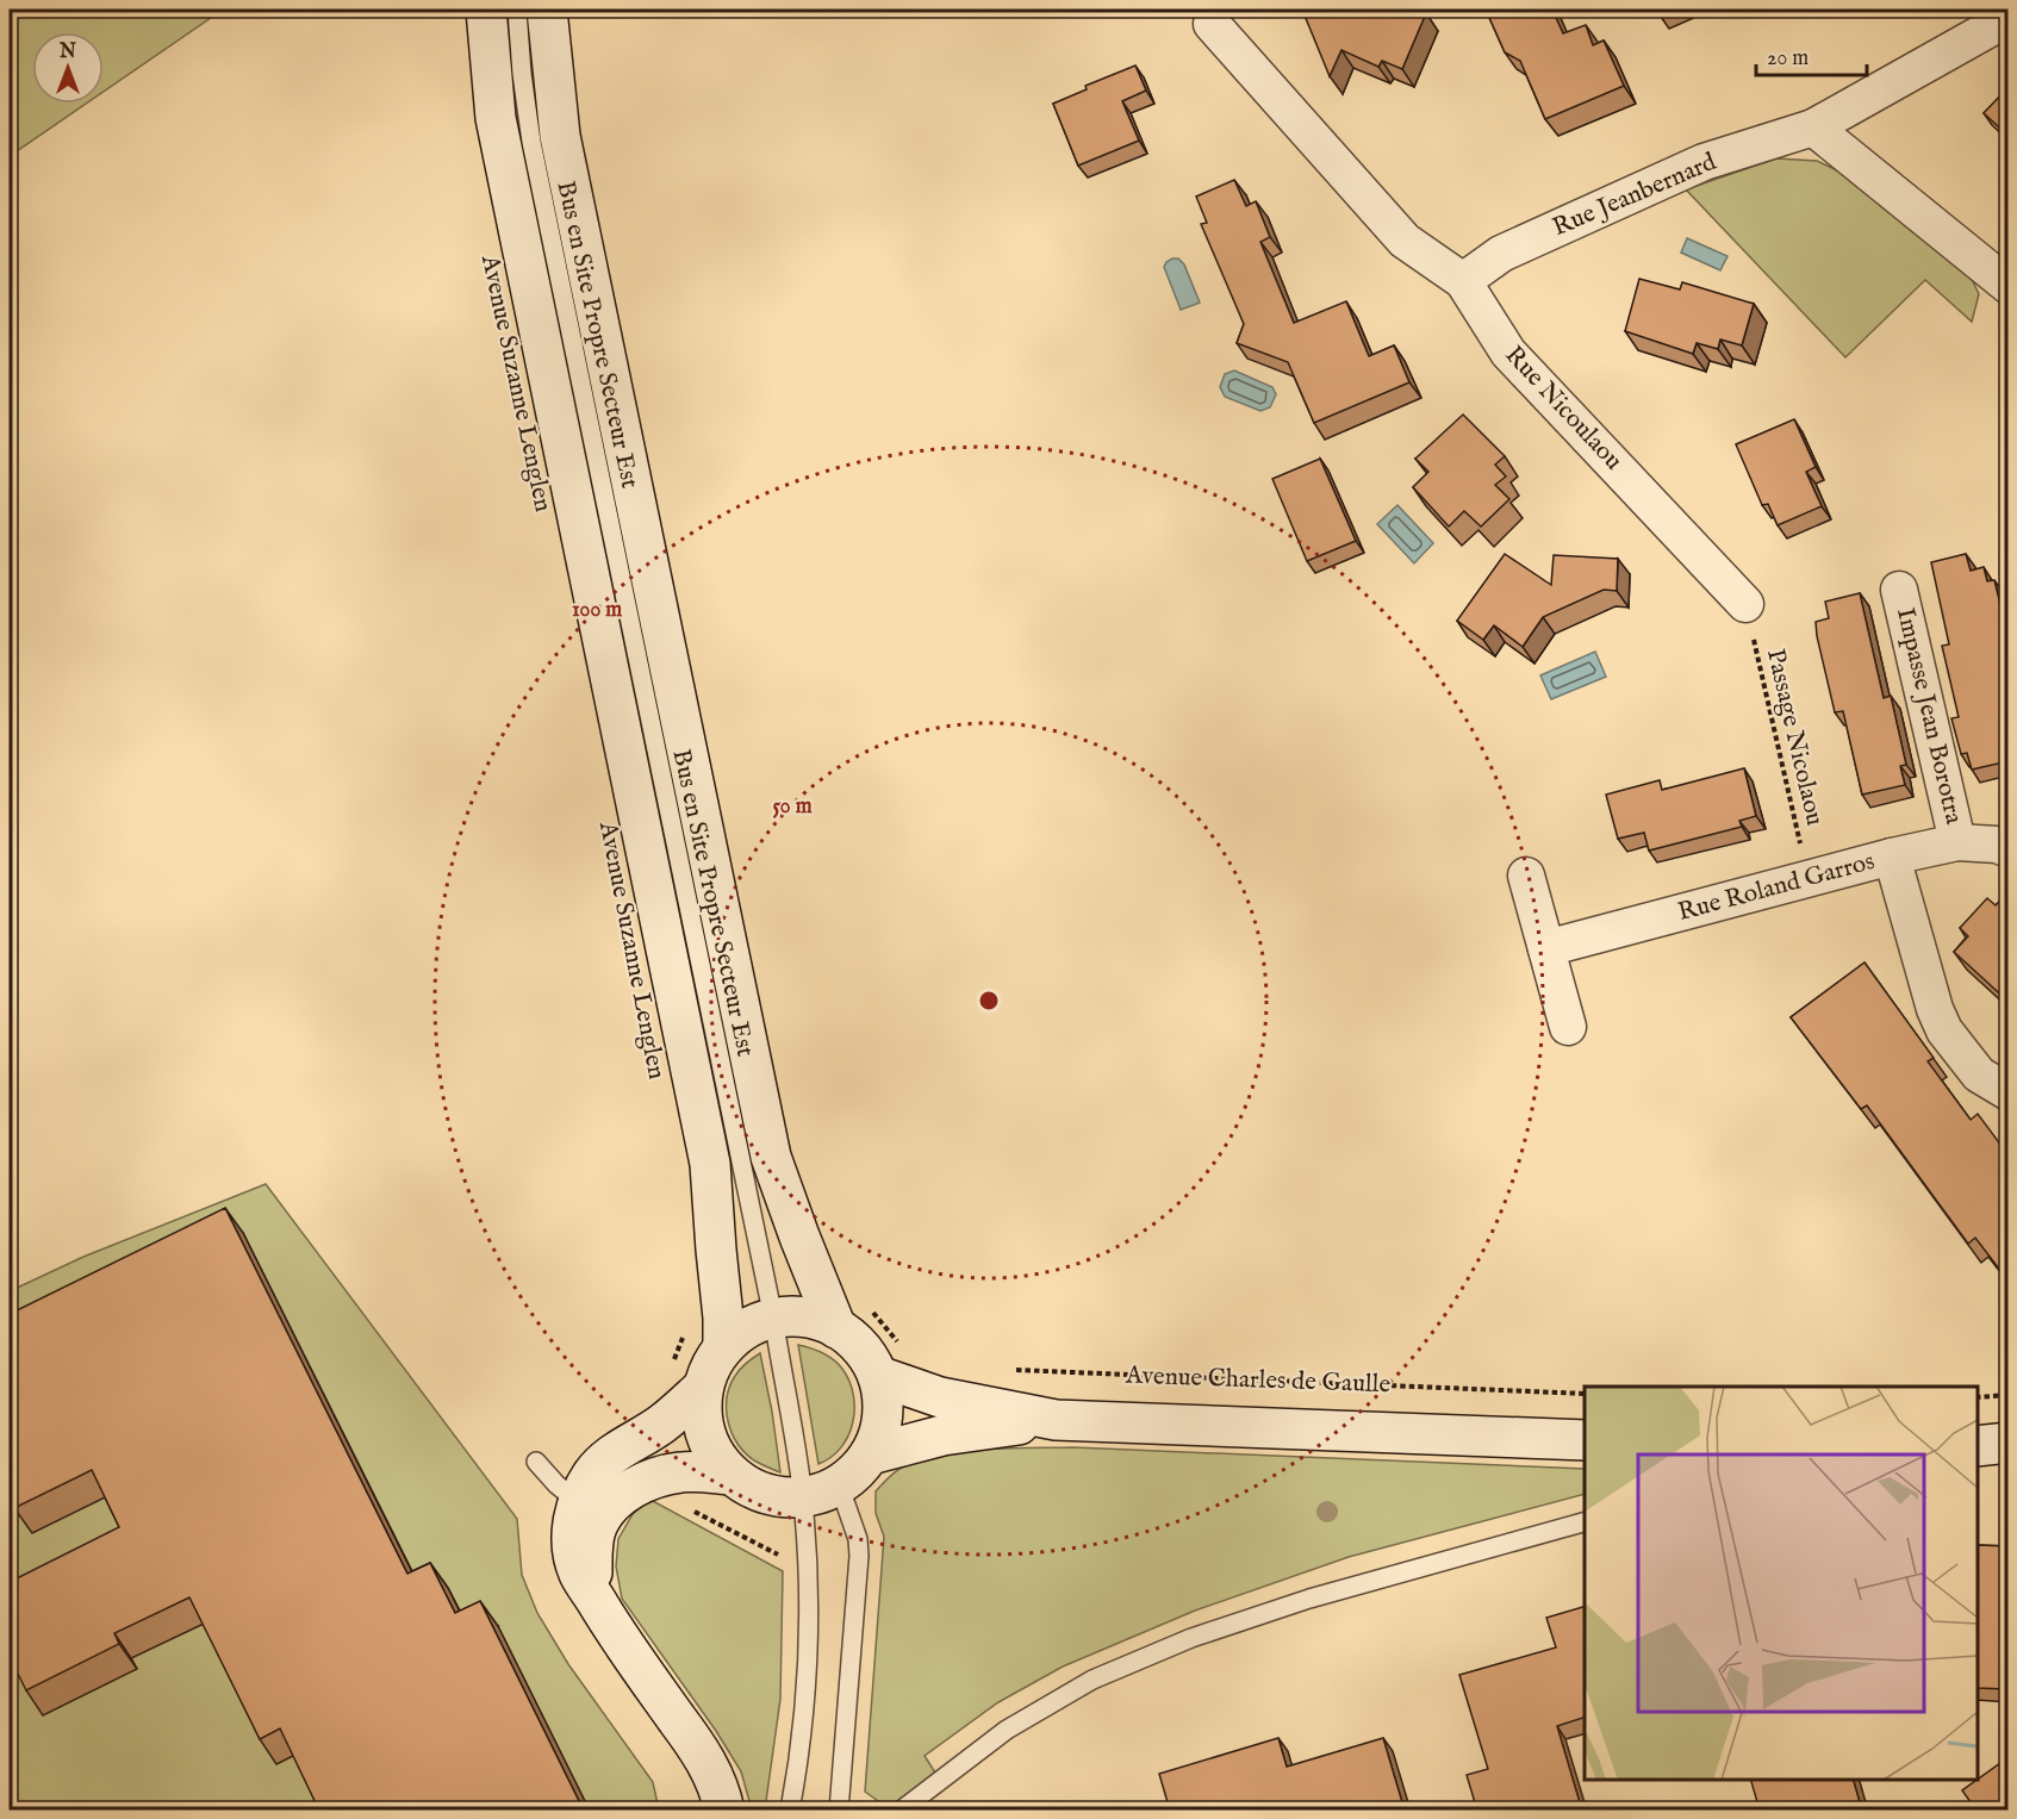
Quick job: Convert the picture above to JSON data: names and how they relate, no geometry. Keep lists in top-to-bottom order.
{
  "streets": {
    "street": [
      "Rue Jeanbernard",
      "Avenue Suzanne Lenglen",
      "Rue Nicoulaou",
      "Impasse Jean Borotra",
      "Rue Roland Garros",
      "Avenue Charles de Gaulle"
    ],
    "lane": ["Bus en Site Propre Secteur Est"],
    "path": ["Passage Nicolaou"]
  },
  "crossings": [
    ["Rue Jeanbernard", "Rue Nicoulaou"],
    ["Rue Nicoulaou", "Passage Nicolaou"],
    ["Impasse Jean Borotra", "Rue Roland Garros"],
    ["Passage Nicolaou", "Rue Roland Garros"]
  ],
  "scale_bar": "20 m",
  "north": "top",
  "rings": ["100 m", "50 m"]
}
